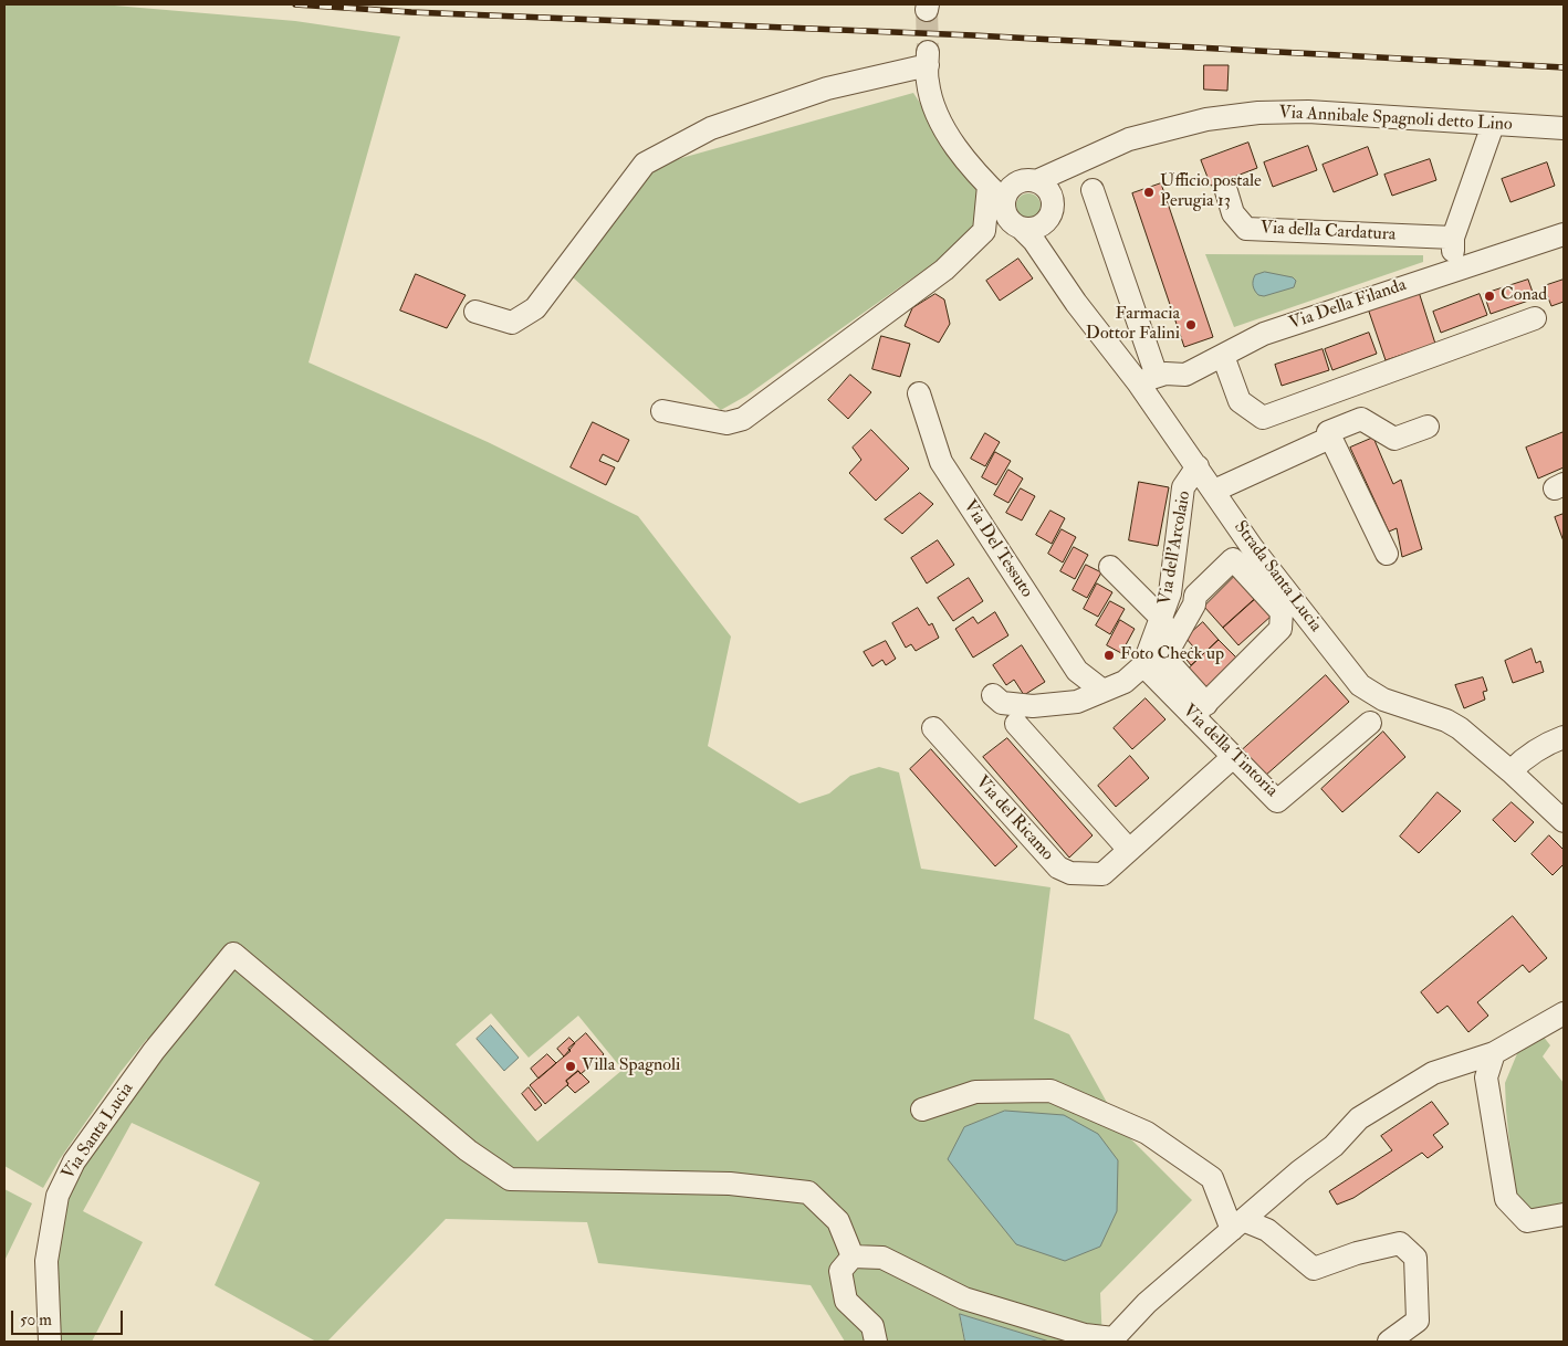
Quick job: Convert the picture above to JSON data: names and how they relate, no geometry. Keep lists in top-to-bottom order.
{
  "streets": {
    "street": [
      "Via Annibale Spagnoli detto Lino",
      "Via della Cardatura",
      "Via Della Filanda",
      "Via dell'Arcolaio",
      "Via Del Tessuto",
      "Strada Santa Lucia",
      "Via della Tintoria",
      "Via del Ricamo",
      "Via Santa Lucia"
    ]
  },
  "crossings": [
    ["Via Annibale Spagnoli detto Lino", "Strada Santa Lucia"],
    ["Via Della Filanda", "Strada Santa Lucia"],
    ["Via dell'Arcolaio", "Via Del Tessuto"],
    ["Via dell'Arcolaio", "Strada Santa Lucia"],
    ["Via dell'Arcolaio", "Via della Tintoria"],
    ["Via della Tintoria", "Via del Ricamo"]
  ],
  "places": [
    "Ufficio postale Perugia 13",
    "Conad",
    "Farmacia Dottor Falini",
    "Foto Check up",
    "Villa Spagnoli"
  ],
  "scale_bar": "50 m"
}
